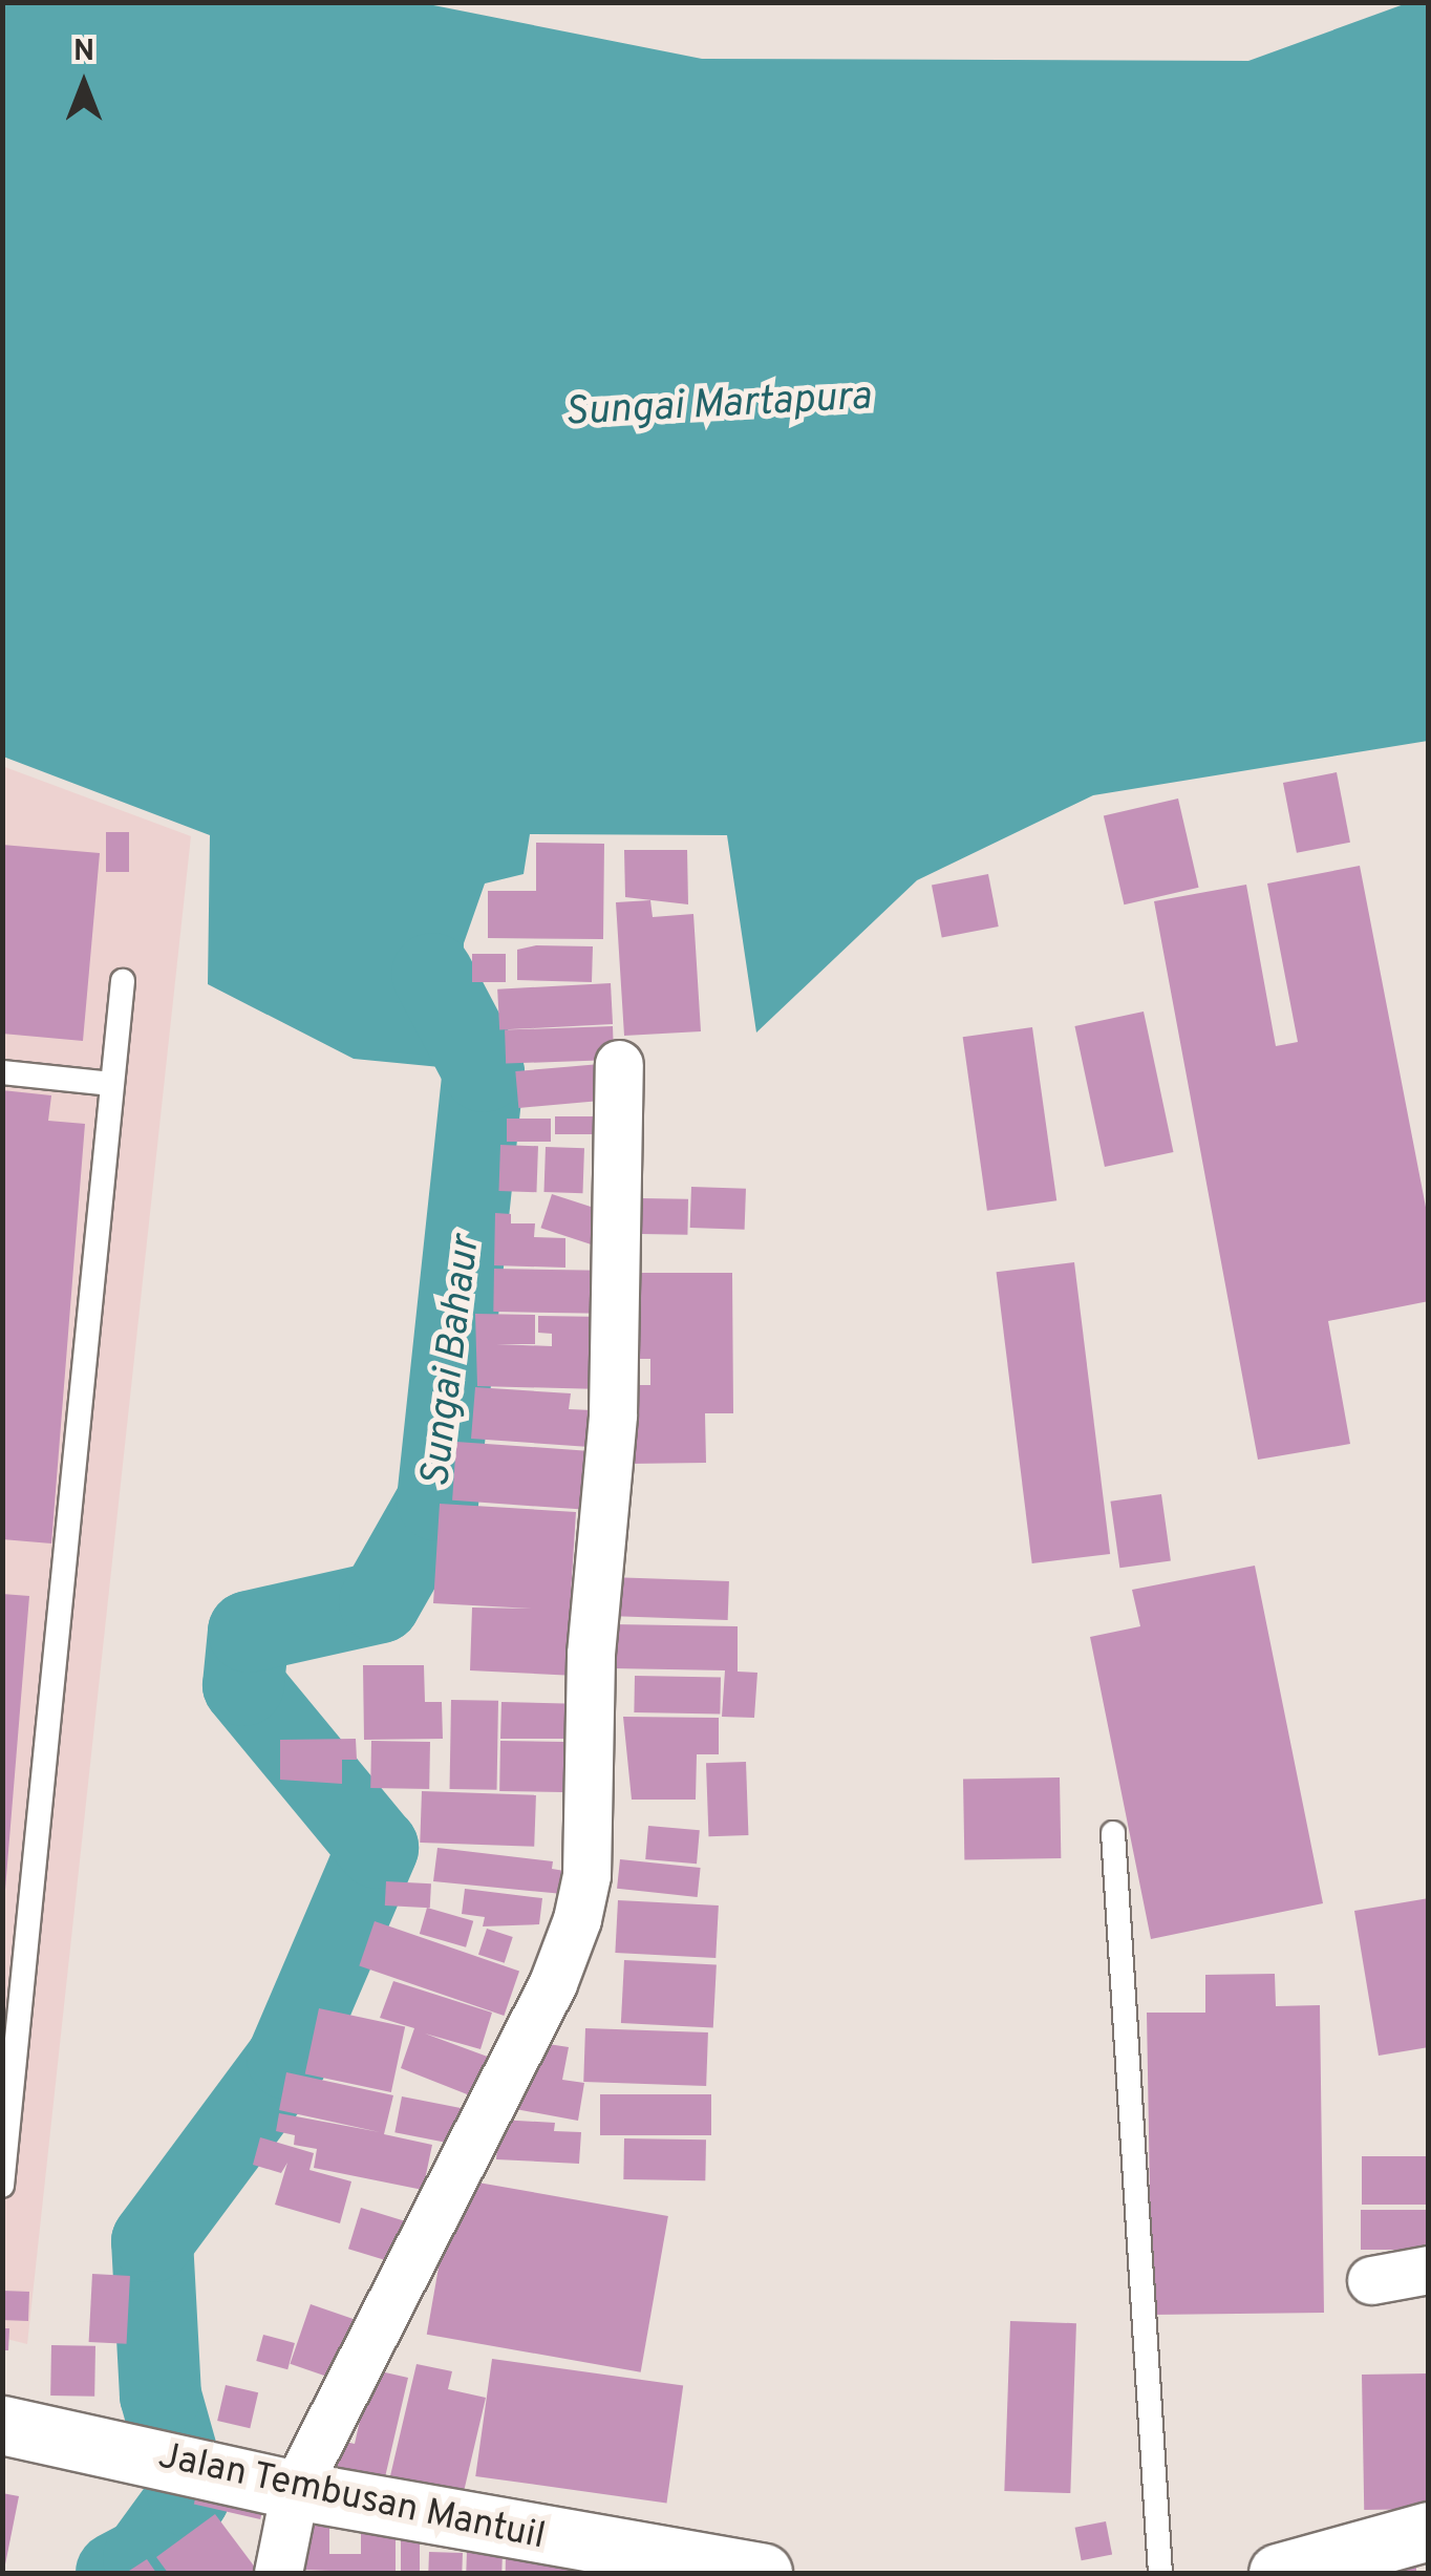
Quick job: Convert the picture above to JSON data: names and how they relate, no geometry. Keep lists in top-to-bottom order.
{
  "streets": {
    "street": ["Jalan Tembusan Mantuil"]
  },
  "water": ["Sungai Martapura", "Sungai Bahaur"],
  "north": "top"
}
